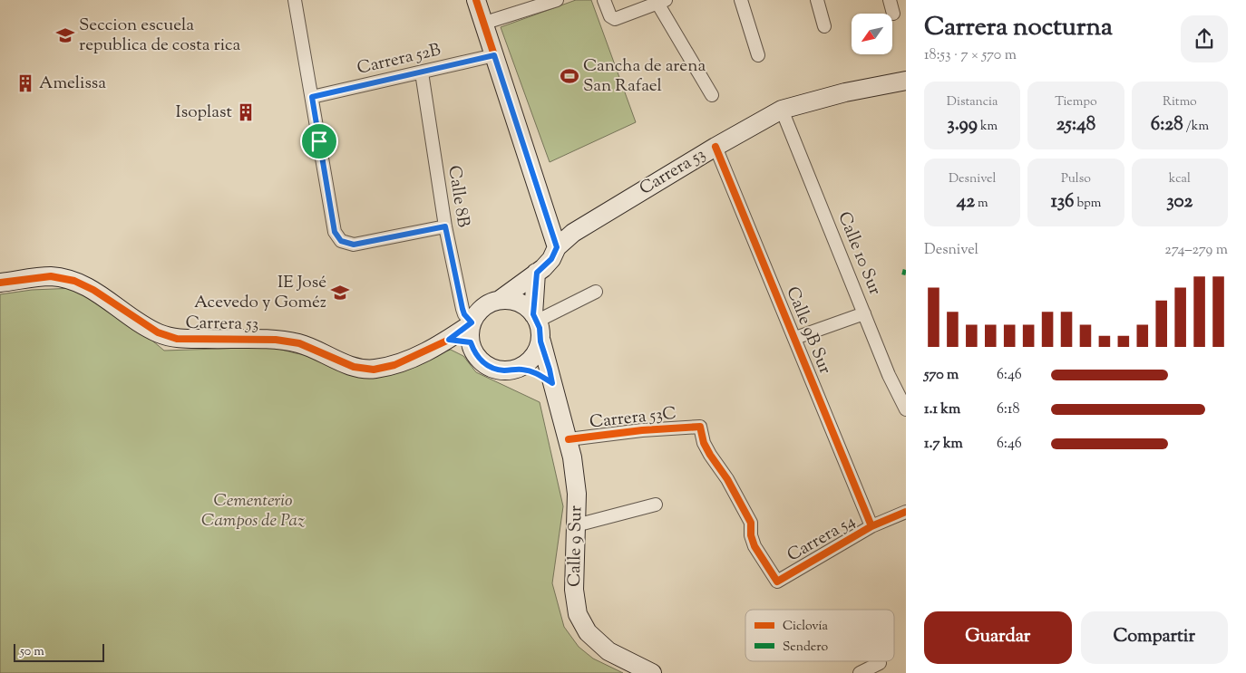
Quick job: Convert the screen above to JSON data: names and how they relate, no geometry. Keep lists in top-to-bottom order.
{
  "streets": {
    "main road": ["Carrera 53", "Calle 9 Sur"],
    "street": [
      "Carrera 52B",
      "Calle 8B",
      "Calle 10 Sur",
      "Calle 9B Sur",
      "Carrera 53C",
      "Carrera 54"
    ]
  },
  "crossings": [
    ["Carrera 52B", "Calle 8B"],
    ["Carrera 53", "Calle 8B"],
    ["Carrera 53", "Calle 10 Sur"],
    ["Carrera 53", "Calle 9B Sur"],
    ["Carrera 53", "Calle 9 Sur"],
    ["Calle 8B", "Calle 9 Sur"],
    ["Calle 9B Sur", "Carrera 54"],
    ["Carrera 53C", "Carrera 54"],
    ["Carrera 53C", "Calle 9 Sur"]
  ],
  "parks": ["Cementerio Campos de Paz"],
  "places": {
    "school or university": ["Seccion escuela republica de costa rica", "IE José Acevedo y Goméz"],
    "sports": ["Cancha de arena San Rafael"],
    "building": ["Amelissa", "Isoplast"]
  },
  "legend": ["Ciclovía", "Sendero"],
  "scale_bar": "50 m",
  "north": "bottom left",
  "page": {
    "heading": ["Carrera nocturna", "18:53 · 7 × 570 m"],
    "stats": [
      ["Distancia", "3.99 km"],
      ["Tiempo", "25:48"],
      ["Ritmo", "6:28 /km"],
      ["Desnivel", "42 m"],
      ["Pulso", "136 bpm"],
      ["kcal", "302"]
    ],
    "chart": ["Desnivel", "274–279 m"],
    "list": [
      {
        "name": "570 m",
        "note": "6:46"
      },
      {
        "name": "1.1 km",
        "note": "6:18"
      },
      {
        "name": "1.7 km",
        "note": "6:46"
      }
    ],
    "buttons": ["Guardar", "Compartir"],
    "scale": "50 m"
  }
}
